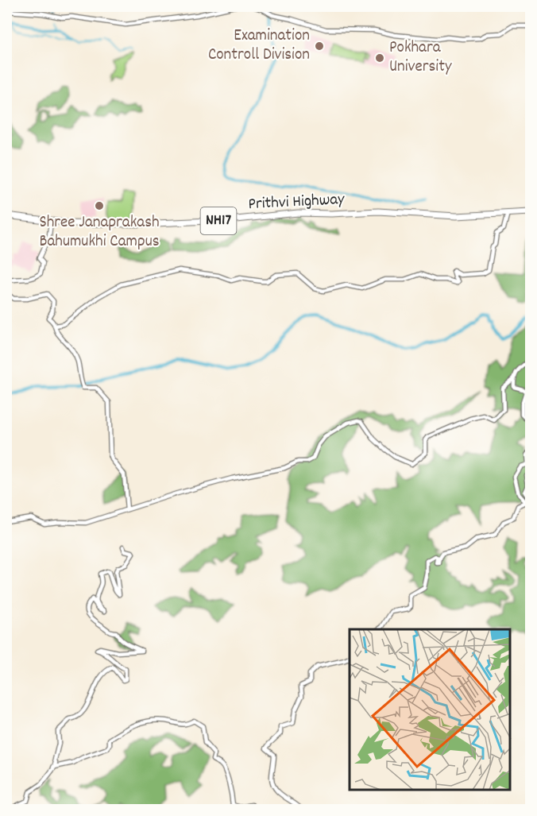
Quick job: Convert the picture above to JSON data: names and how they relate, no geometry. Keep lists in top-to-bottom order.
{
  "streets": {
    "highway": ["Prithvi Highway", "NH17"]
  },
  "places": ["Examination Controll Division", "Pokhara University", "Shree Janaprakash Bahumukhi Campus"]
}
